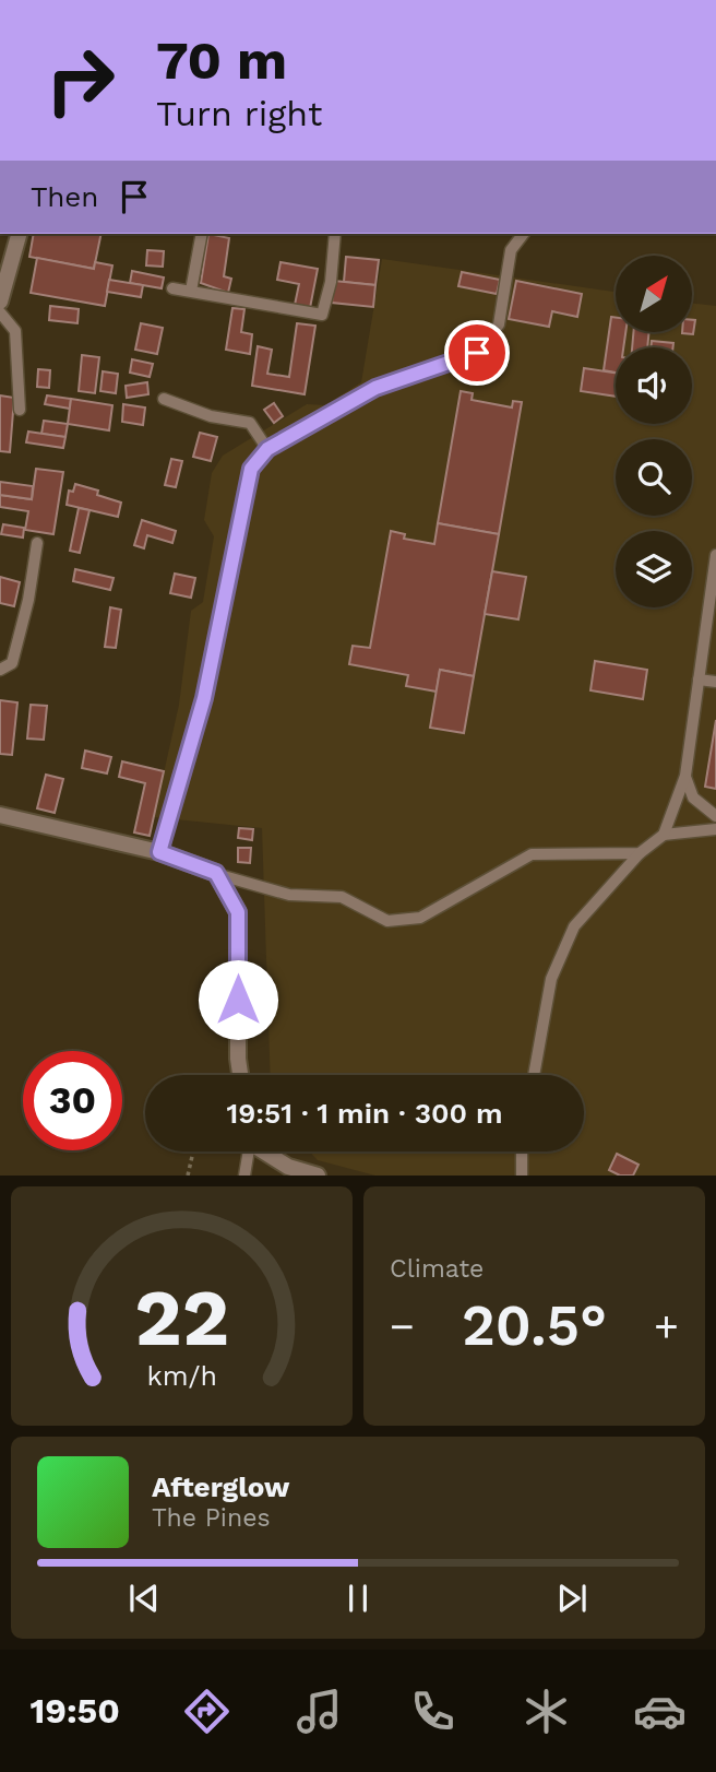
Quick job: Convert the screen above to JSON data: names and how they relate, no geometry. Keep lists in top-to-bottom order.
{
  "north": "top right",
  "page": {
    "turn": ["70 m", "Turn right"],
    "then": "Then",
    "limit": "30",
    "trip": "19:51 · 1 min · 300 m",
    "tile": "Climate",
    "heat": ["−", "20.5°", "+"],
    "song": ["Afterglow", "The Pines"],
    "tabs": "19:50",
    "gauge": ["22", "km/h"]
  }
}
